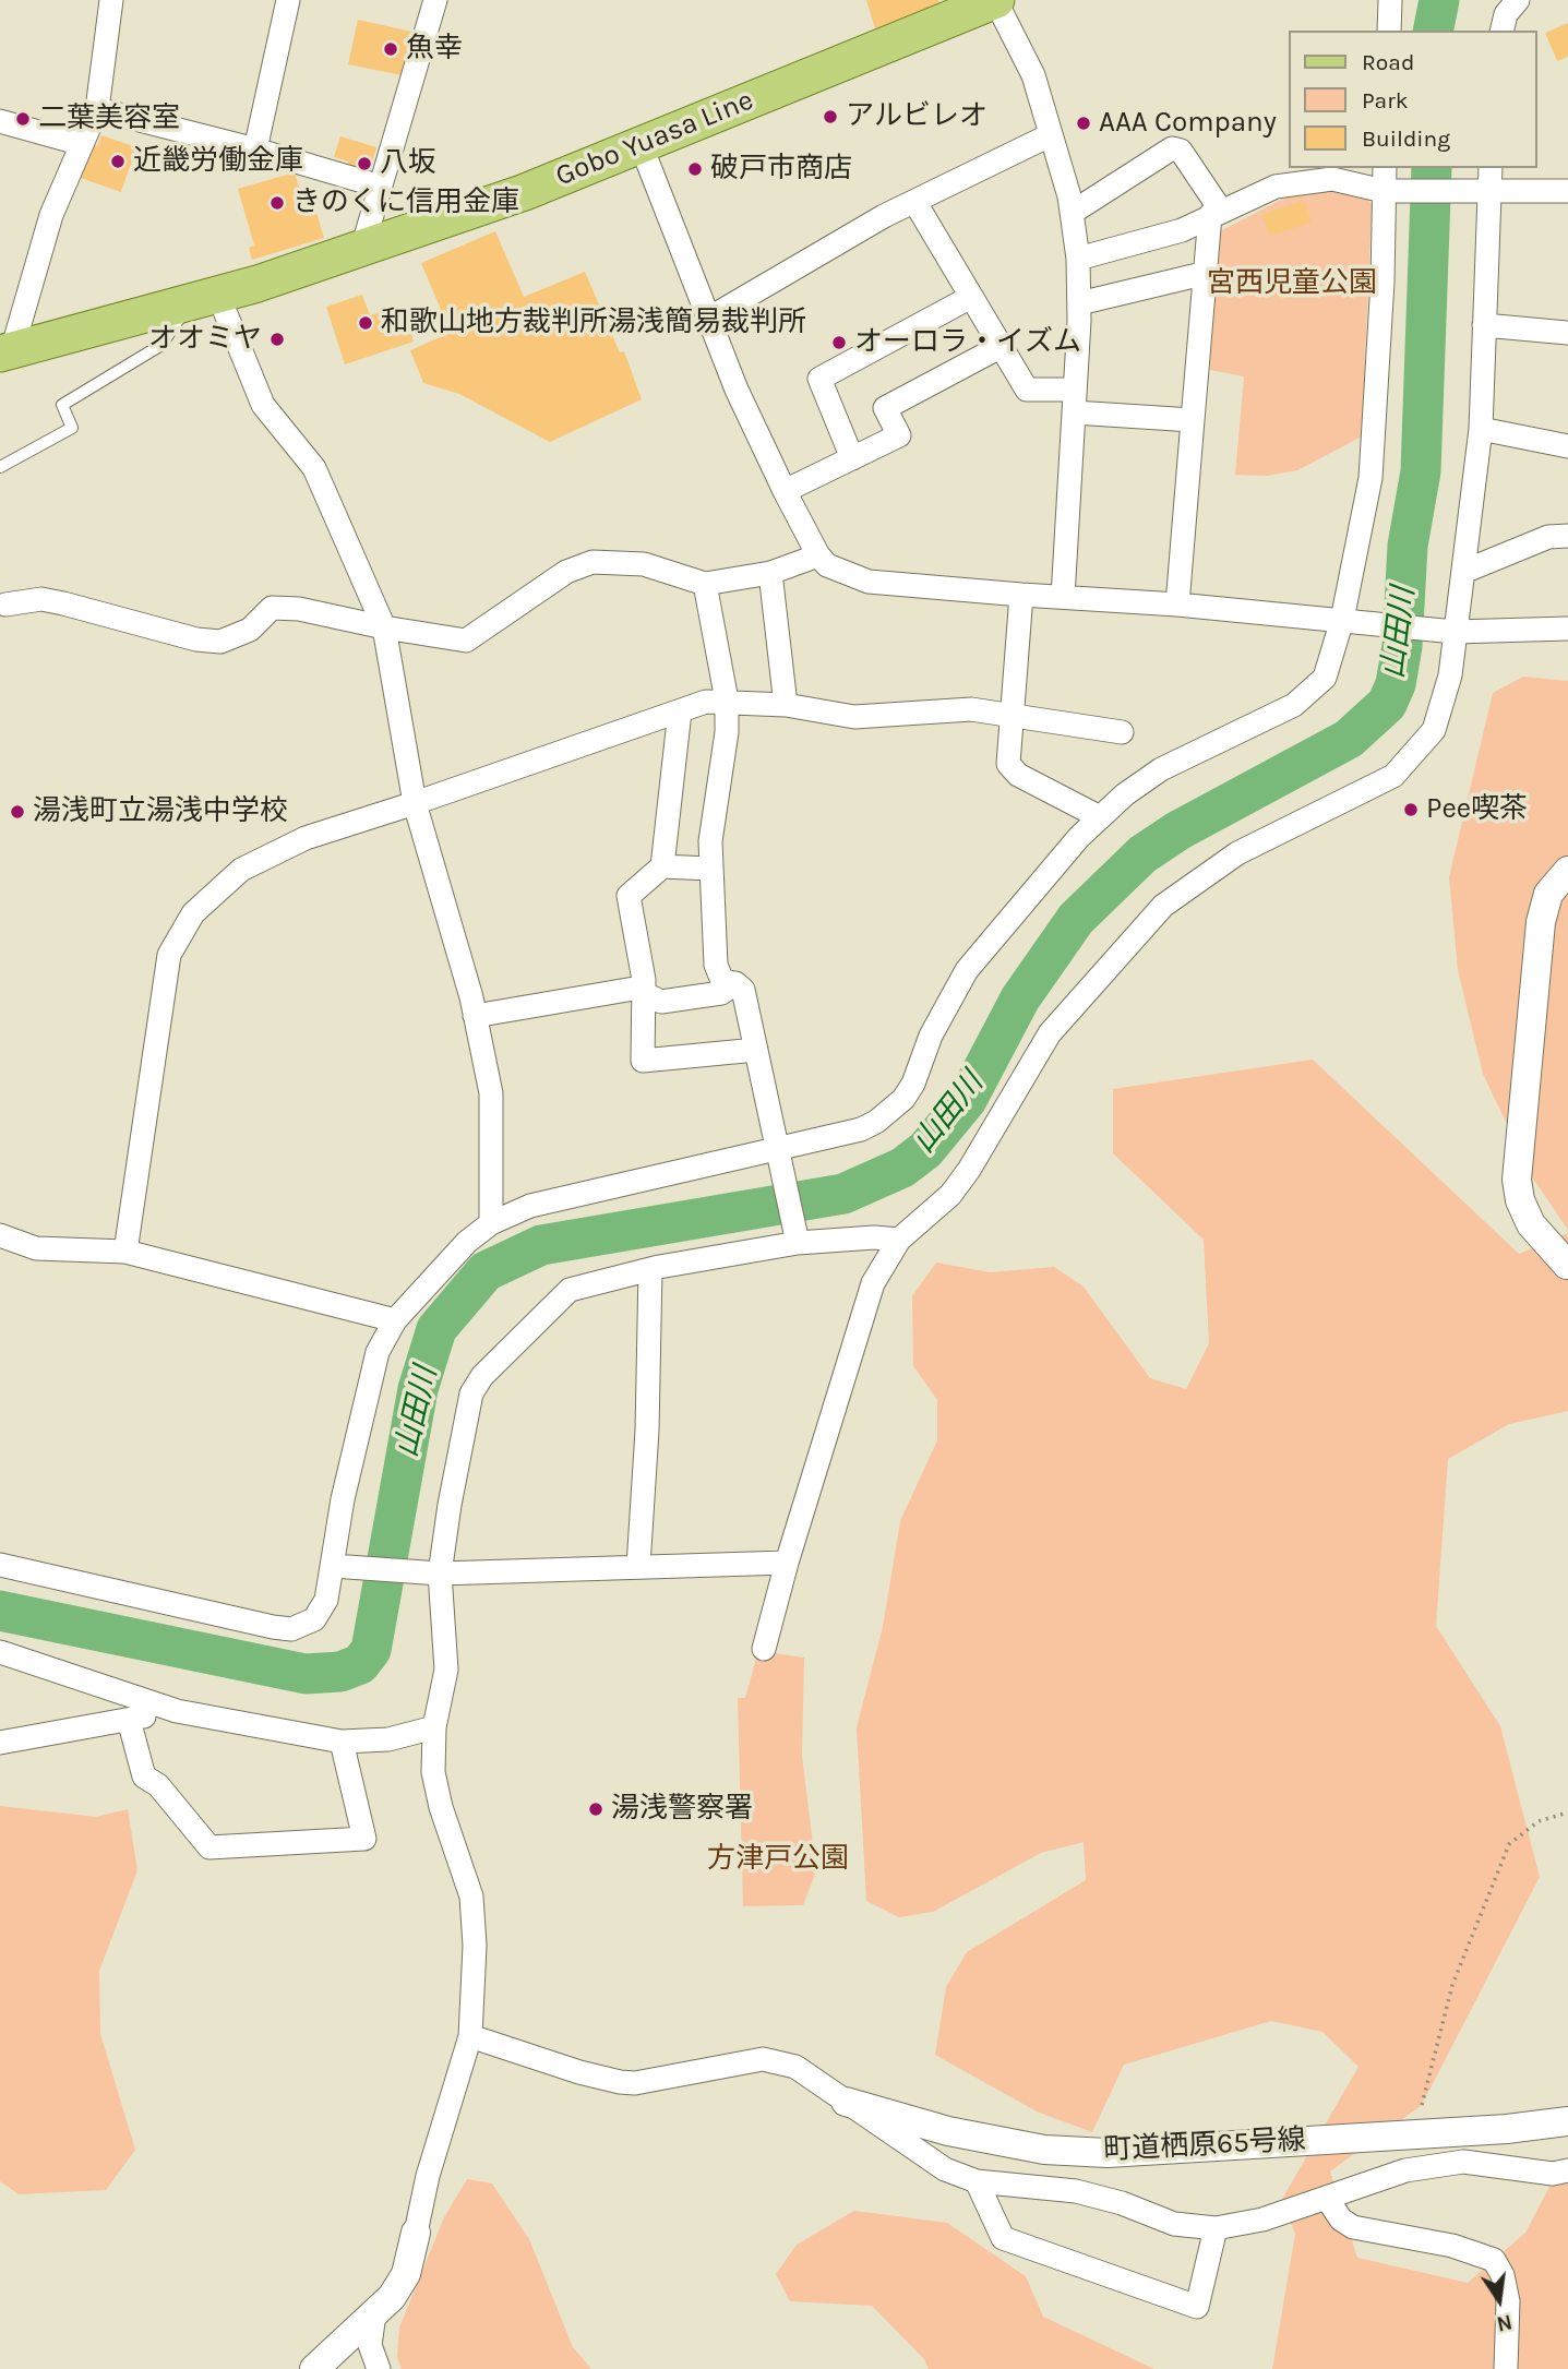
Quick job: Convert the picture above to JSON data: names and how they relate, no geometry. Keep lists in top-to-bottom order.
{
  "streets": {
    "main road": ["Gobo Yuasa Line"],
    "street": ["町道栖原65号線"]
  },
  "water": ["山田川"],
  "parks": ["宮西児童公園", "方津戸公園"],
  "places": [
    "魚幸",
    "アルビレオ",
    "二葉美容室",
    "AAA Company",
    "近畿労働金庫",
    "八坂",
    "破戸市商店",
    "きのくに信用金庫",
    "和歌山地方裁判所湯浅簡易裁判所",
    "オオミヤ",
    "オーロラ・イズム",
    "Pee喫茶",
    "湯浅町立湯浅中学校",
    "湯浅警察署"
  ],
  "legend": ["Road", "Park", "Building"],
  "north": "bottom"
}
